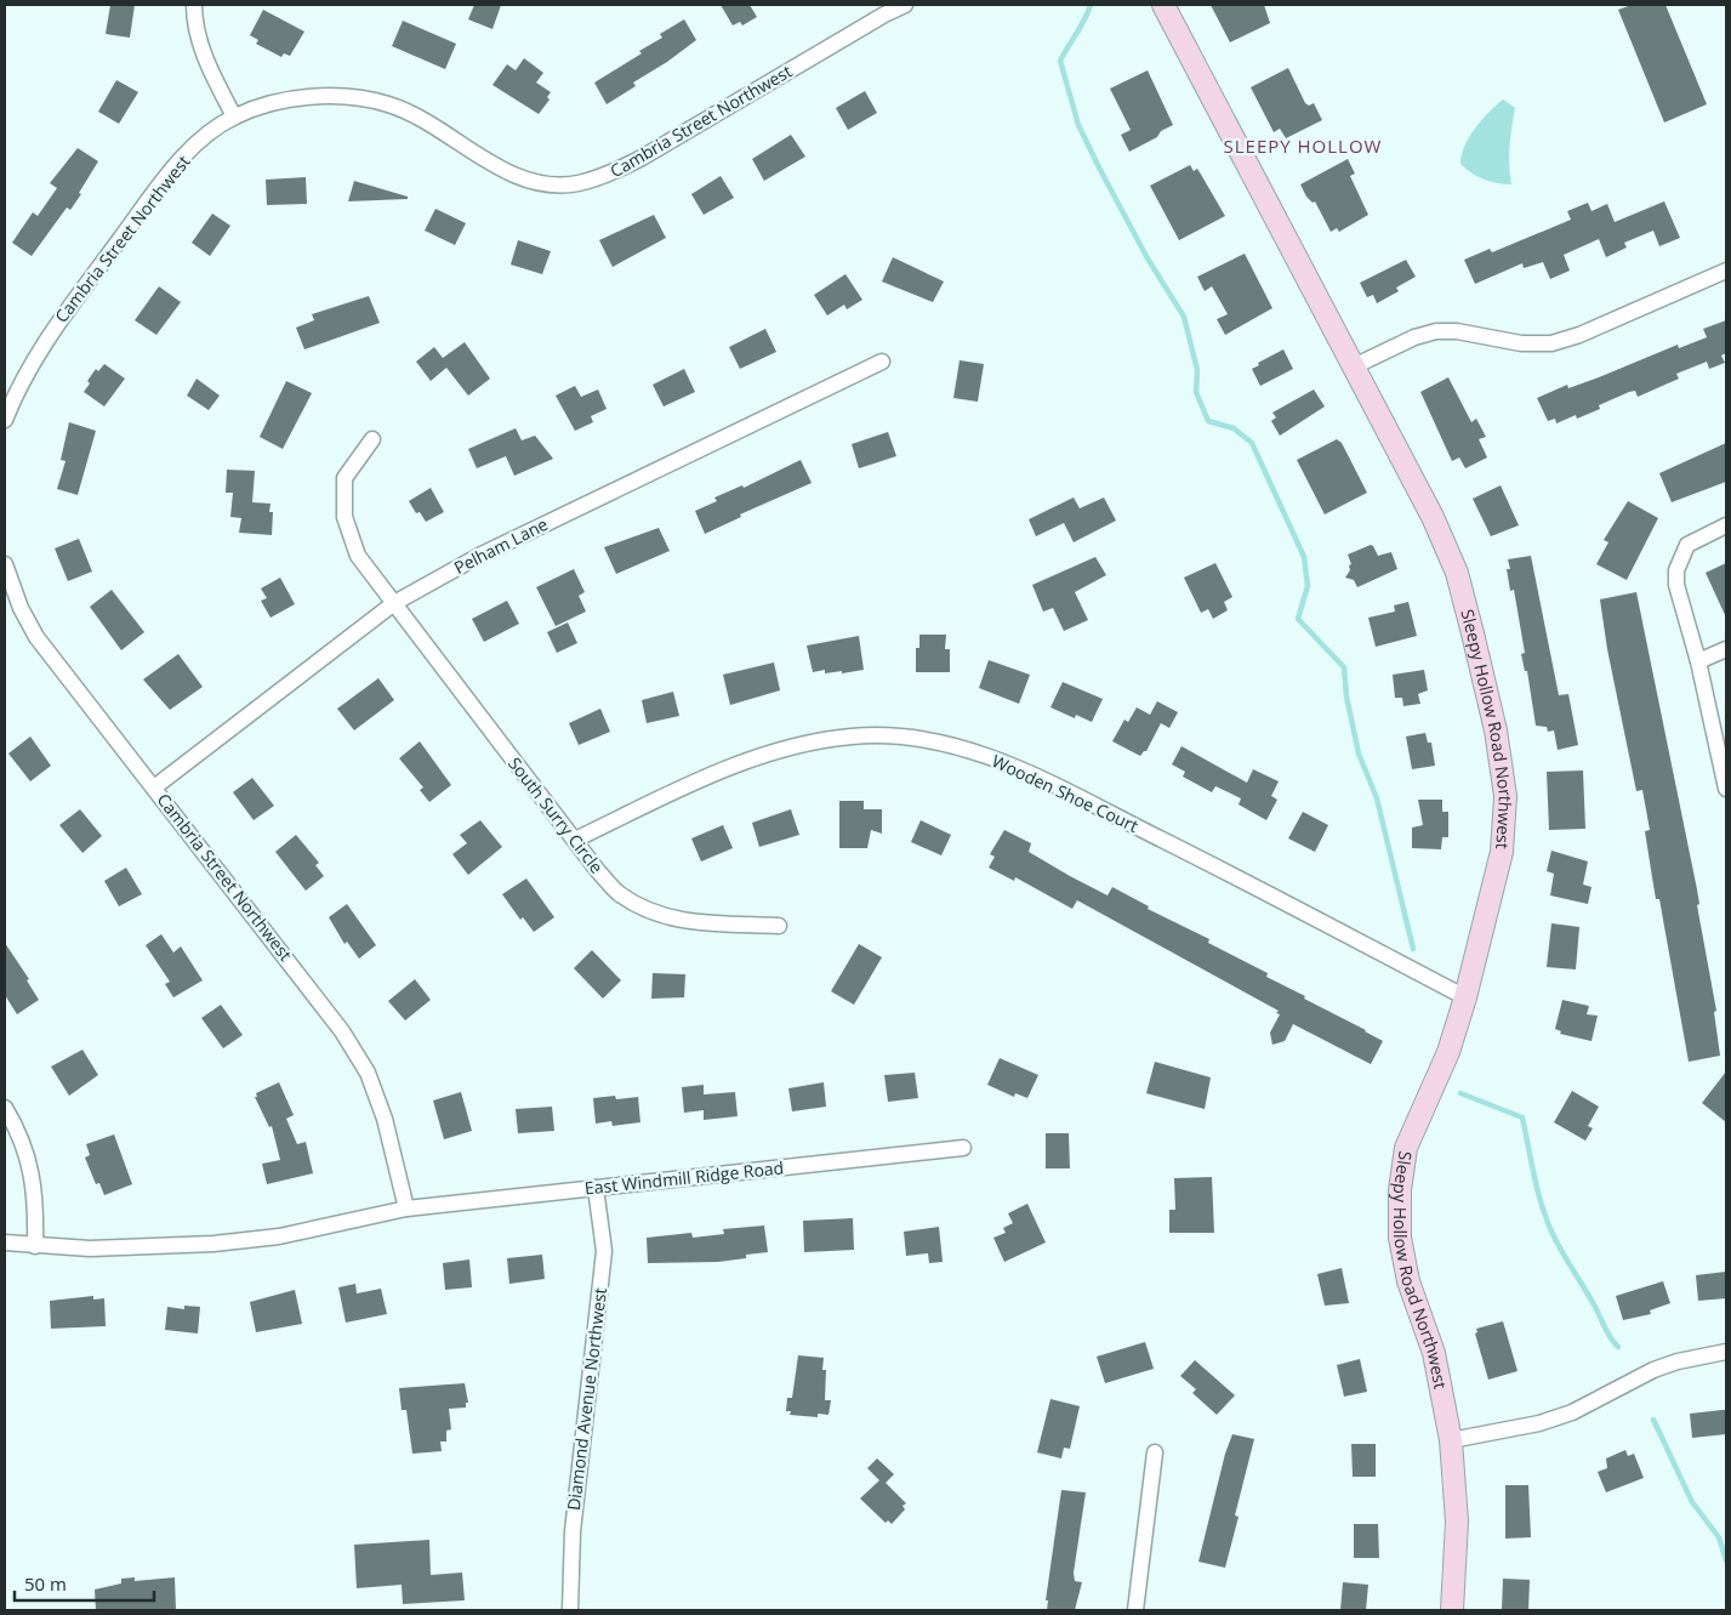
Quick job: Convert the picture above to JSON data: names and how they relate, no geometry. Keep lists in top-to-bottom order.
{
  "streets": {
    "street": [
      "Cambria Street Northwest",
      "Pelham Lane",
      "Sleepy Hollow Road Northwest",
      "Wooden Shoe Court",
      "South Surry Circle",
      "East Windmill Ridge Road",
      "Diamond Avenue Northwest"
    ]
  },
  "crossings": [
    ["Cambria Street Northwest", "Pelham Lane"],
    ["Cambria Street Northwest", "East Windmill Ridge Road"],
    ["Pelham Lane", "South Surry Circle"],
    ["Sleepy Hollow Road Northwest", "Wooden Shoe Court"],
    ["Wooden Shoe Court", "South Surry Circle"],
    ["East Windmill Ridge Road", "Diamond Avenue Northwest"]
  ],
  "districts": ["SLEEPY HOLLOW"],
  "scale_bar": "50 m"
}
